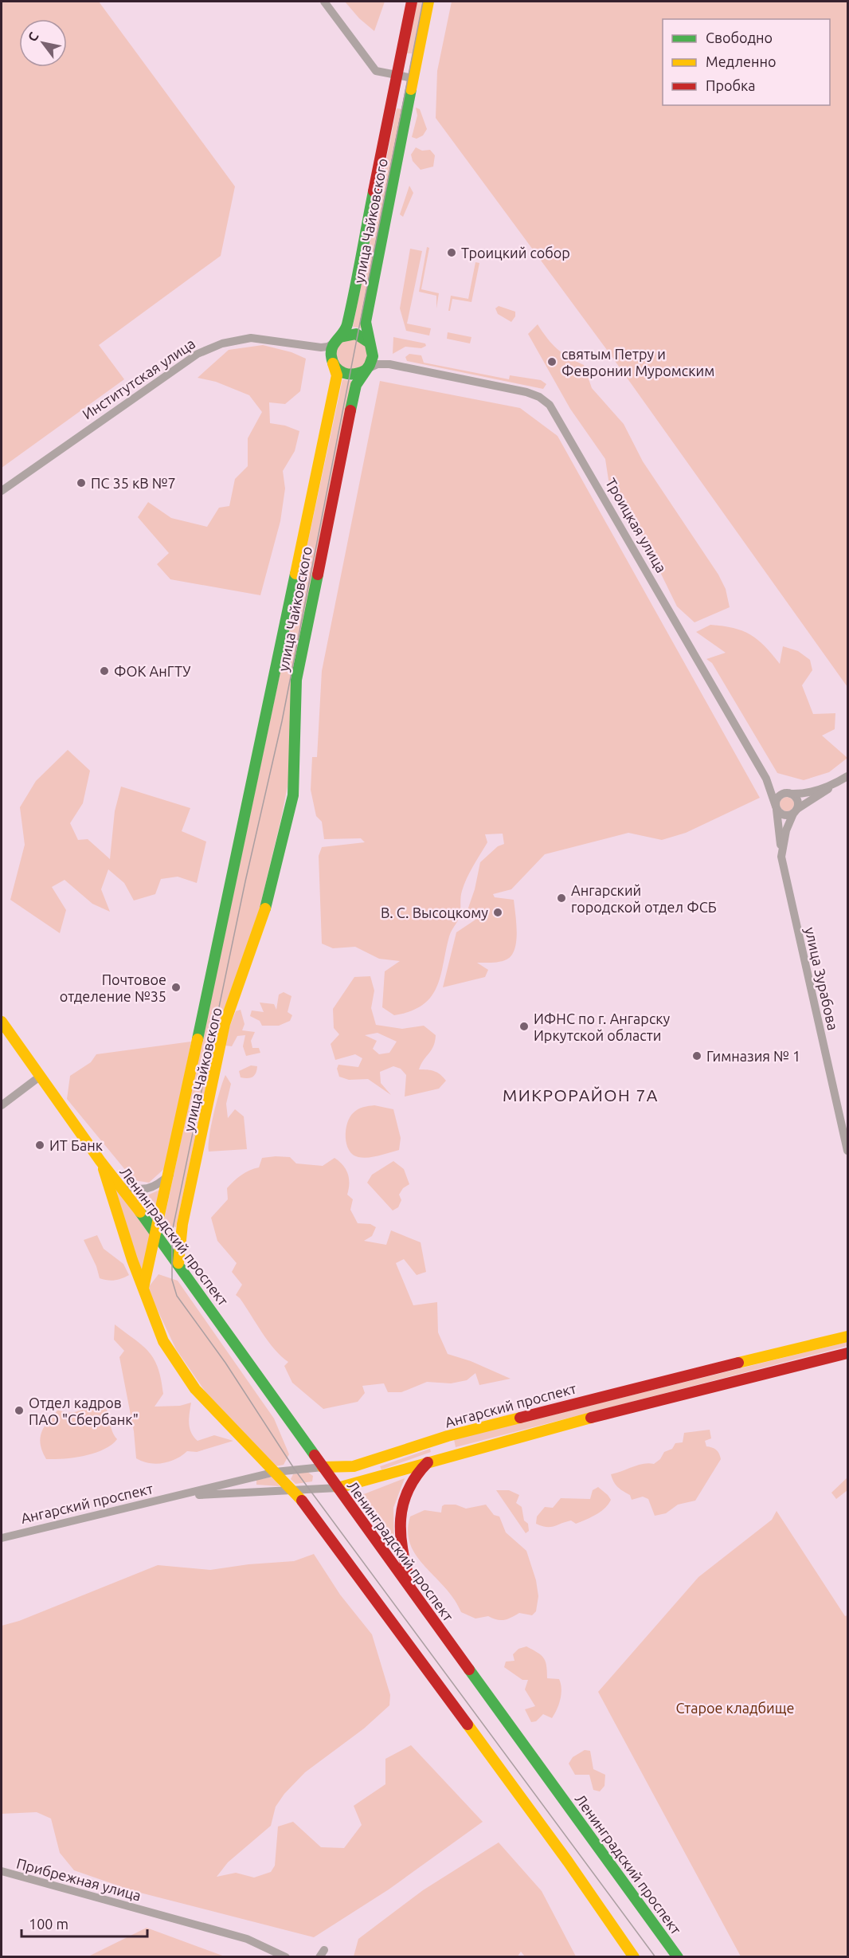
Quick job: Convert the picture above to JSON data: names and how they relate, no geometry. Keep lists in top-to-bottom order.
{
  "streets": {
    "main road": ["улица Чайковского", "Ленинградский проспект", "Ангарский проспект"],
    "street": [
      "Институтская улица",
      "Троицкая улица",
      "улица Зурабова",
      "Прибрежная улица"
    ]
  },
  "crossings": [
    ["улица Чайковского", "Институтская улица"],
    ["улица Чайковского", "Ленинградский проспект"],
    ["Троицкая улица", "улица Зурабова"],
    ["Ленинградский проспект", "Ангарский проспект"]
  ],
  "districts": ["МИКРОРАЙОН 7А"],
  "parks": ["Старое кладбище"],
  "places": [
    "Троицкий собор",
    "святым Петру и Февронии Муромским",
    "ПС 35 кВ №7",
    "ФОК АнГТУ",
    "Ангарский городской отдел ФСБ",
    "В. С. Высоцкому",
    "Почтовое отделение №35",
    "ИФНС по г. Ангарску Иркутской области",
    "Гимназия № 1",
    "ИТ Банк",
    "Отдел кадров ПАО \"Сбербанк\""
  ],
  "legend": ["Свободно", "Медленно", "Пробка"],
  "scale_bar": "100 m",
  "north": "top left"
}
